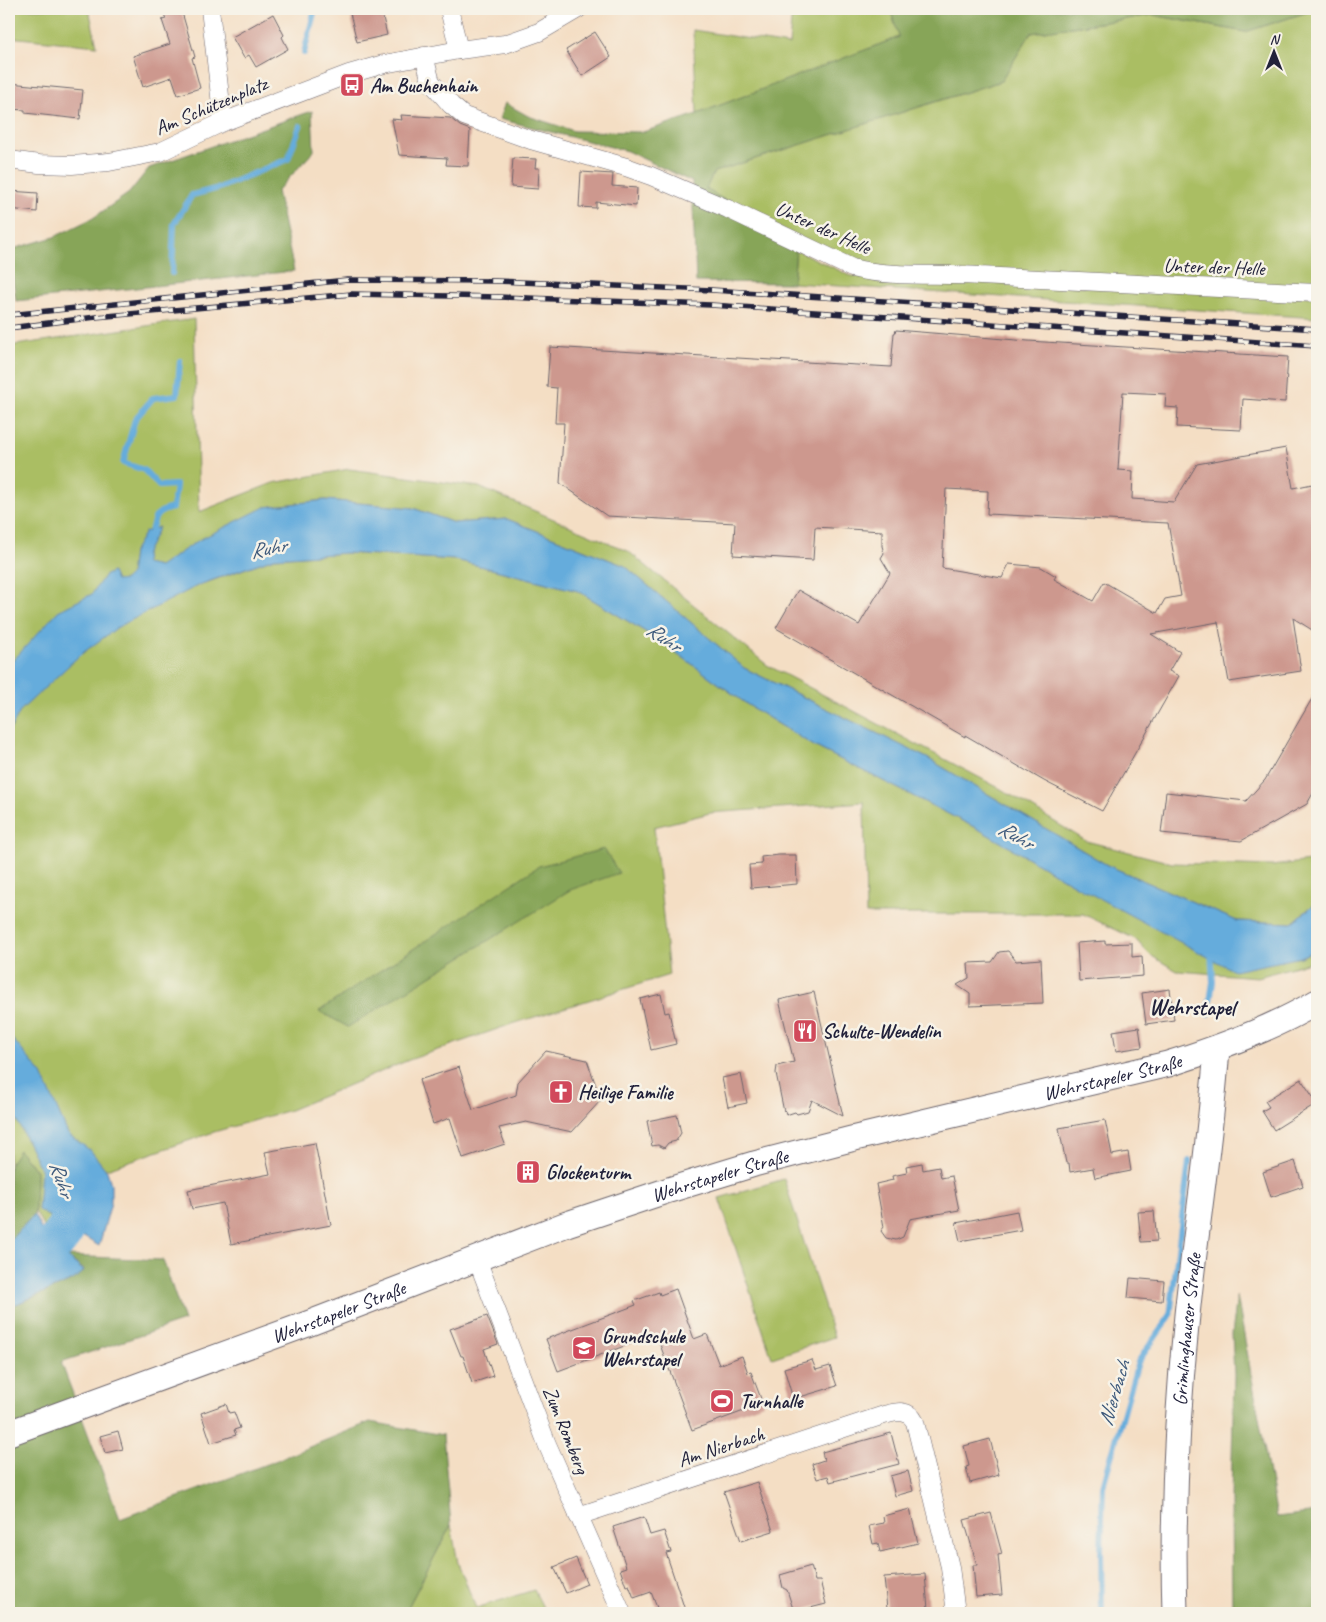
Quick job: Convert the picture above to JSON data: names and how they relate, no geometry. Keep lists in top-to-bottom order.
{
  "streets": {
    "main road": ["Wehrstapeler Straße", "Grimlinghauser Straße"],
    "street": [
      "Am Schützenplatz",
      "Unter der Helle",
      "Zum Romberg",
      "Am Nierbach"
    ]
  },
  "crossings": [
    ["Am Schützenplatz", "Unter der Helle"],
    ["Wehrstapeler Straße", "Grimlinghauser Straße"],
    ["Wehrstapeler Straße", "Zum Romberg"],
    ["Zum Romberg", "Am Nierbach"]
  ],
  "districts": ["Wehrstapel"],
  "water": ["Ruhr", "Nierbach"],
  "places": {
    "bus stop": ["Am Buchenhain"],
    "restaurant": ["Schulte-Wendelin"],
    "church": ["Heilige Familie"],
    "building": ["Glockenturm"],
    "school or university": ["Grundschule Wehrstapel"],
    "sports": ["Turnhalle"]
  },
  "north": "top"
}
